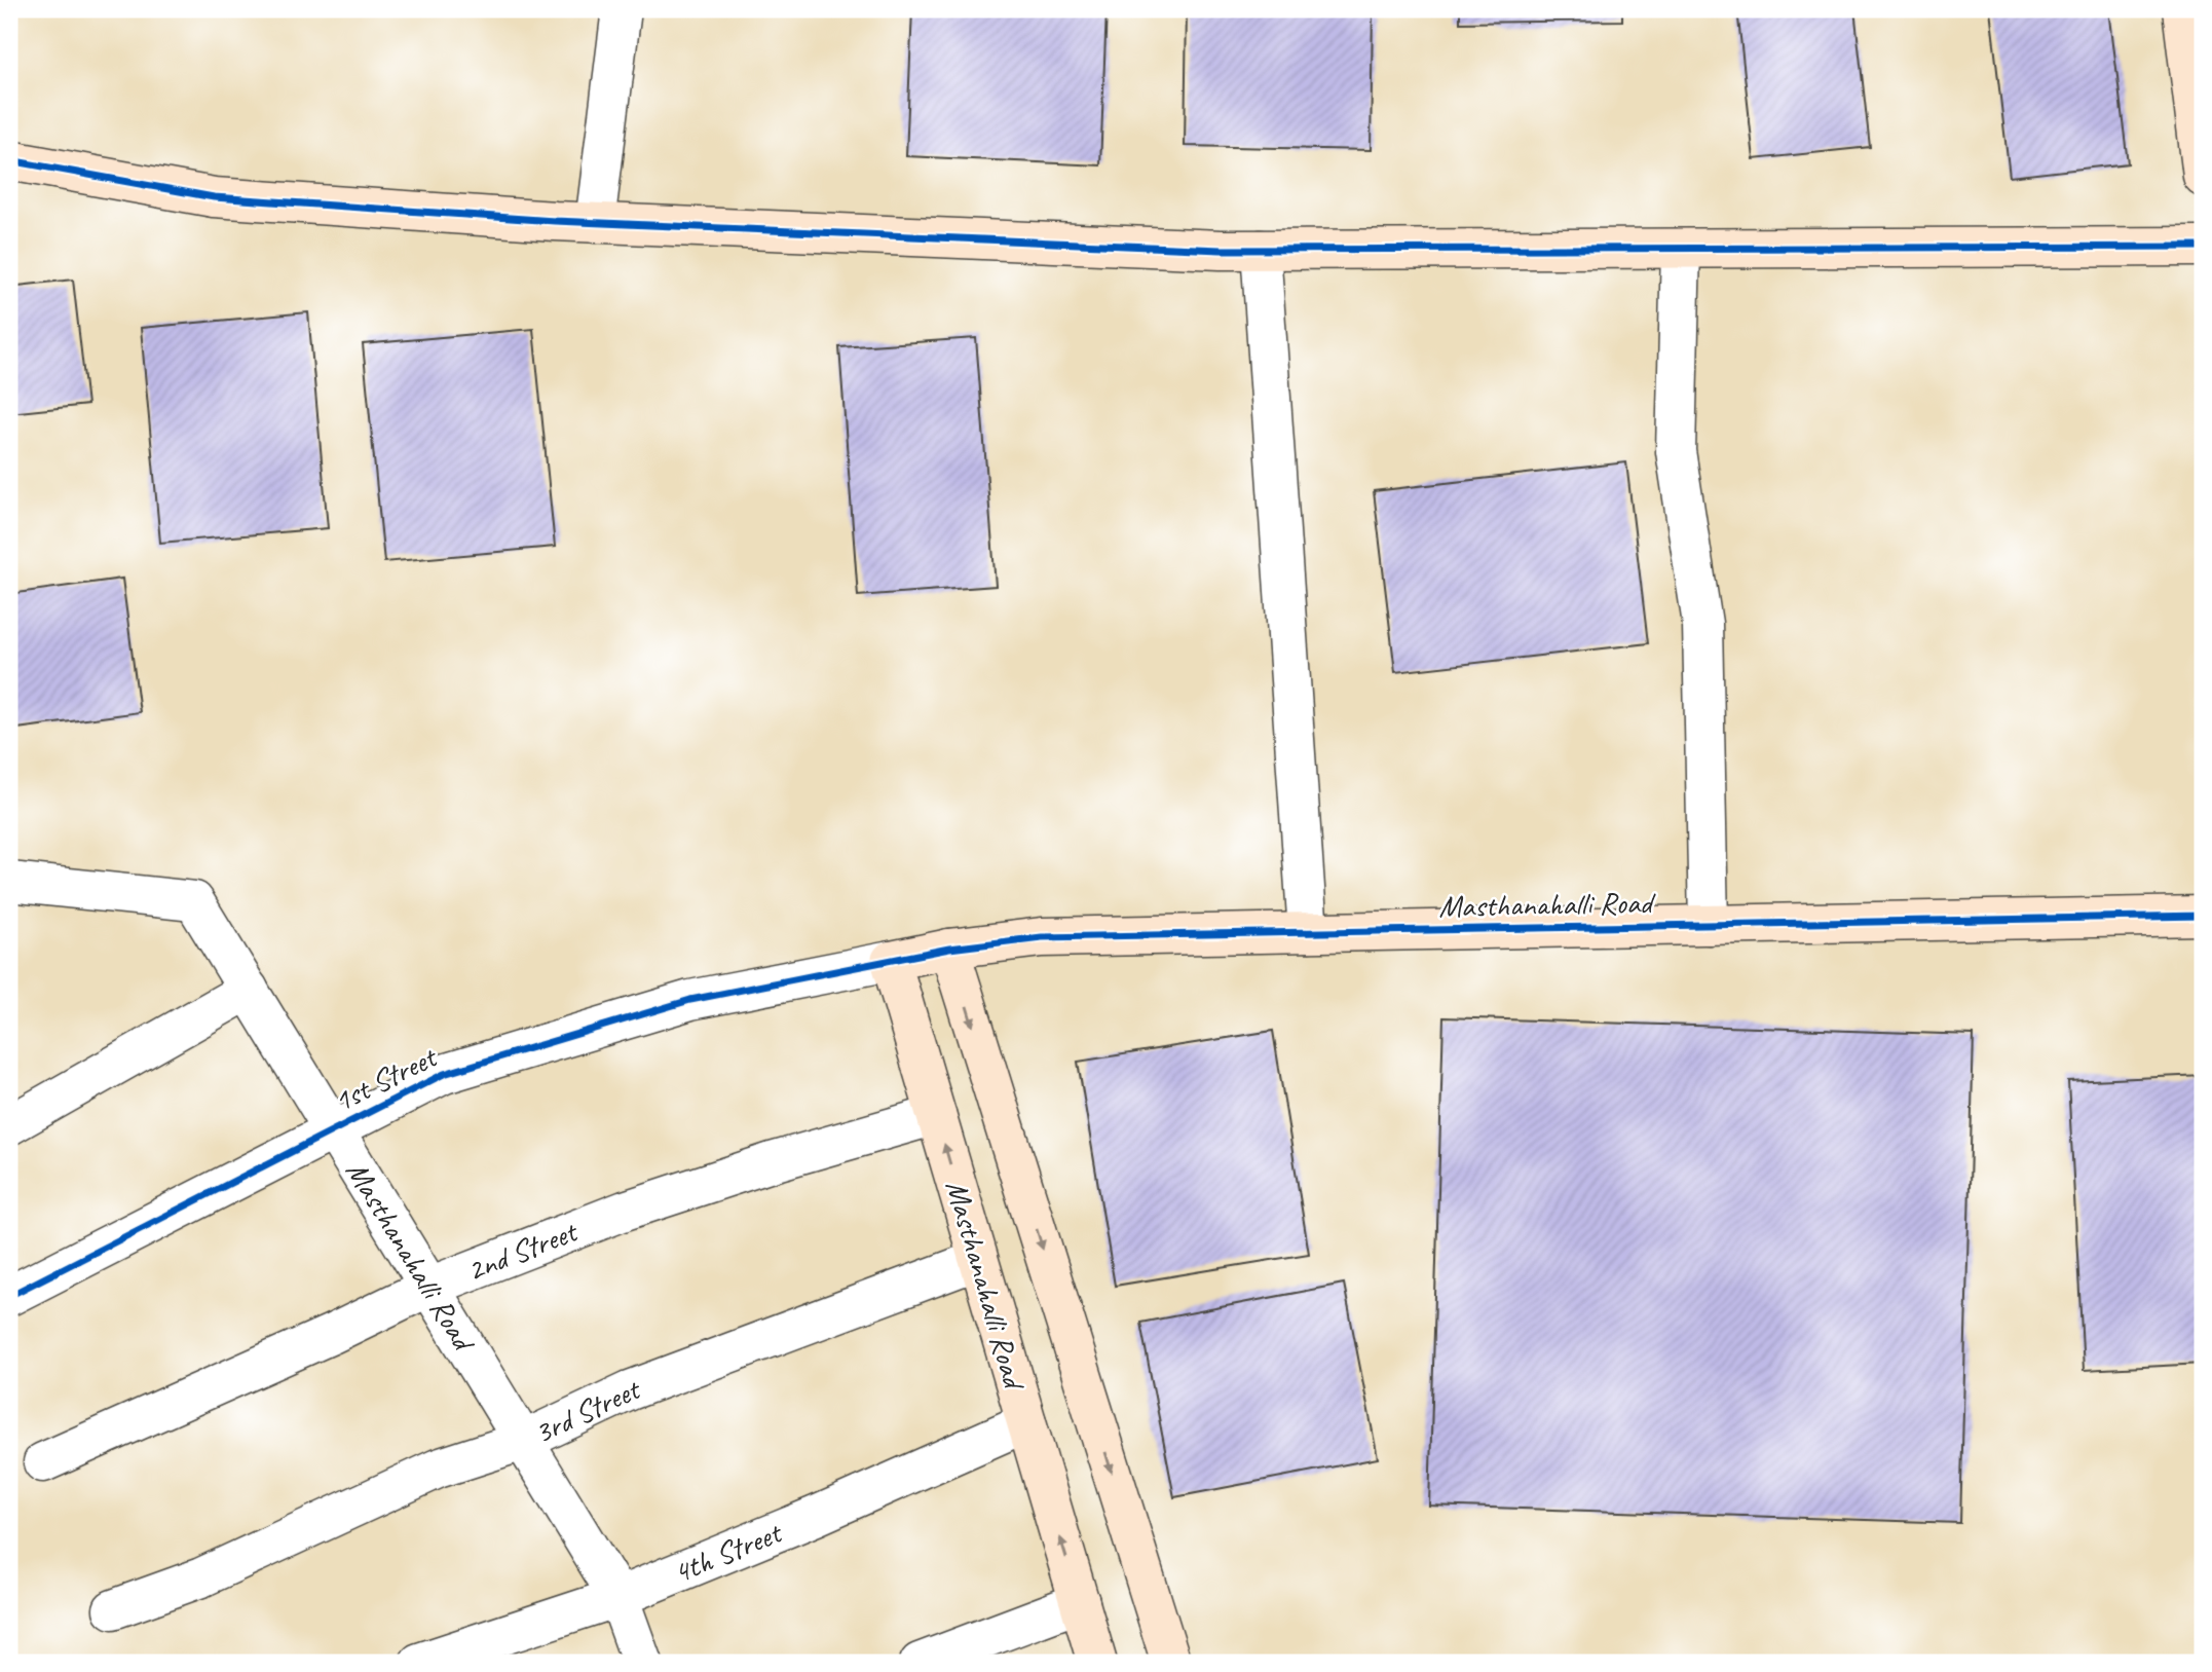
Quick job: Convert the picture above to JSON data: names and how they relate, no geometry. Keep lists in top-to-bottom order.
{
  "streets": {
    "street": [
      "Masthanahalli Road",
      "1st Street",
      "2nd Street",
      "3rd Street",
      "4th Street"
    ]
  },
  "crossings": [
    ["Masthanahalli Road", "1st Street"],
    ["Masthanahalli Road", "2nd Street"],
    ["Masthanahalli Road", "3rd Street"],
    ["Masthanahalli Road", "4th Street"]
  ]
}
